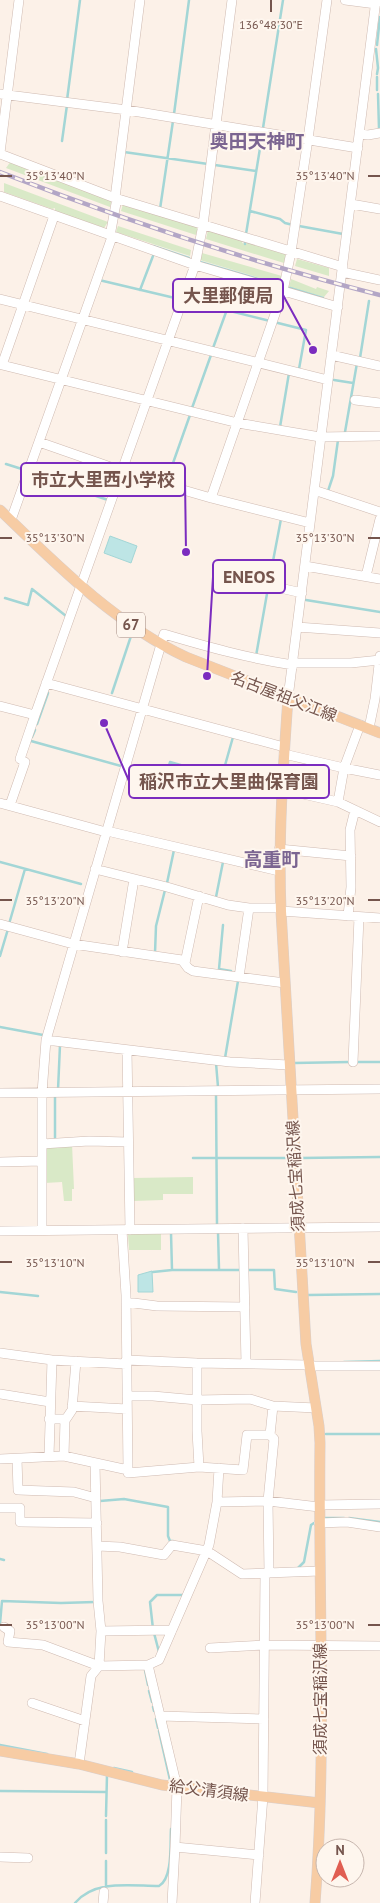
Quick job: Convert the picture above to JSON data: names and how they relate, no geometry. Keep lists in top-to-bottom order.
{
  "streets": {
    "main road": [
      "67",
      "名古屋祖父江線",
      "須成七宝稲沢線",
      "給父清須線"
    ]
  },
  "crossings": [
    ["名古屋祖父江線", "須成七宝稲沢線"],
    ["須成七宝稲沢線", "給父清須線"]
  ],
  "districts": ["奥田天神町", "高重町"],
  "places": [
    "大里郵便局",
    "市立大里西小学校",
    "ENEOS",
    "稲沢市立大里曲保育園"
  ],
  "north": "top",
  "coordinates": [
    "136°48'30\"E",
    "35°13'40\"N",
    "35°13'30\"N",
    "35°13'20\"N",
    "35°13'10\"N",
    "35°13'00\"N"
  ]
}
